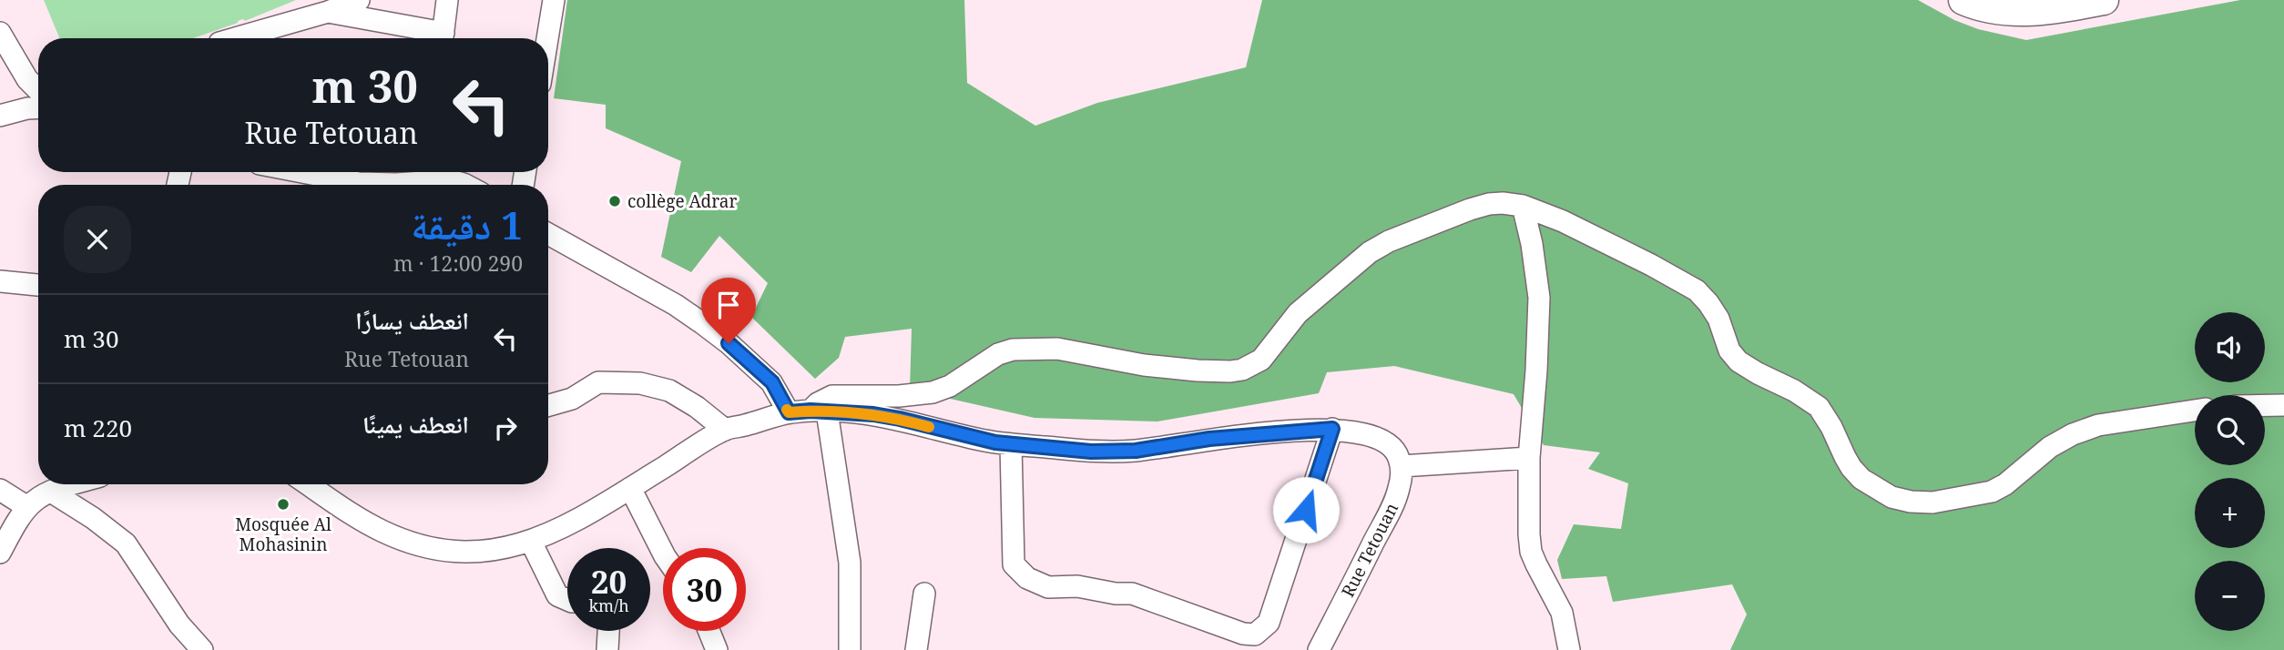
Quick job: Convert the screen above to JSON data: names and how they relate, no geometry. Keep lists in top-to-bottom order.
{
  "streets": {
    "street": ["Rue Tetouan"]
  },
  "places": ["collège Adrar", "Mosquée Al Mohasinin"],
  "page": {
    "turn": ["30 m", "Rue Tetouan"],
    "heading": ["1 دقيقة", "290 m · 12:00"],
    "list": [
      {
        "name": "انعطف يسارًا",
        "note": "Rue Tetouan",
        "value": "30 m"
      },
      {
        "name": "انعطف يمينًا",
        "value": "220 m"
      }
    ],
    "map_buttons": ["+", "−"],
    "speed": "20 km/h",
    "limit": "30"
  }
}
